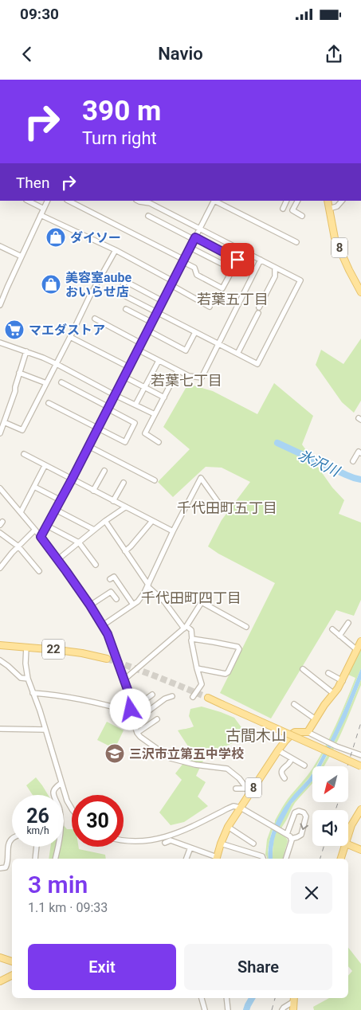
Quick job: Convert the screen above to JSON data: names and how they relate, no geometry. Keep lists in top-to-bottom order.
{
  "streets": {
    "main road": ["8", "22"]
  },
  "districts": [
    "若葉五丁目",
    "若葉七丁目",
    "千代田町五丁目",
    "千代田町四丁目",
    "古間木山"
  ],
  "water": ["氷沢川"],
  "places": {
    "shop": ["ダイソー", "美容室aube おいらせ店"],
    "supermarket": ["マエダストア"],
    "school or university": ["三沢市立第五中学校"]
  },
  "north": "bottom left",
  "page": {
    "status": "09:30",
    "header": "Navio",
    "turn": ["390 m", "Turn right"],
    "then": "Then",
    "speed": "26 km/h",
    "limit": "30",
    "heading": ["3 min", "1.1 km · 09:33"],
    "buttons": ["Exit", "Share"]
  }
}
